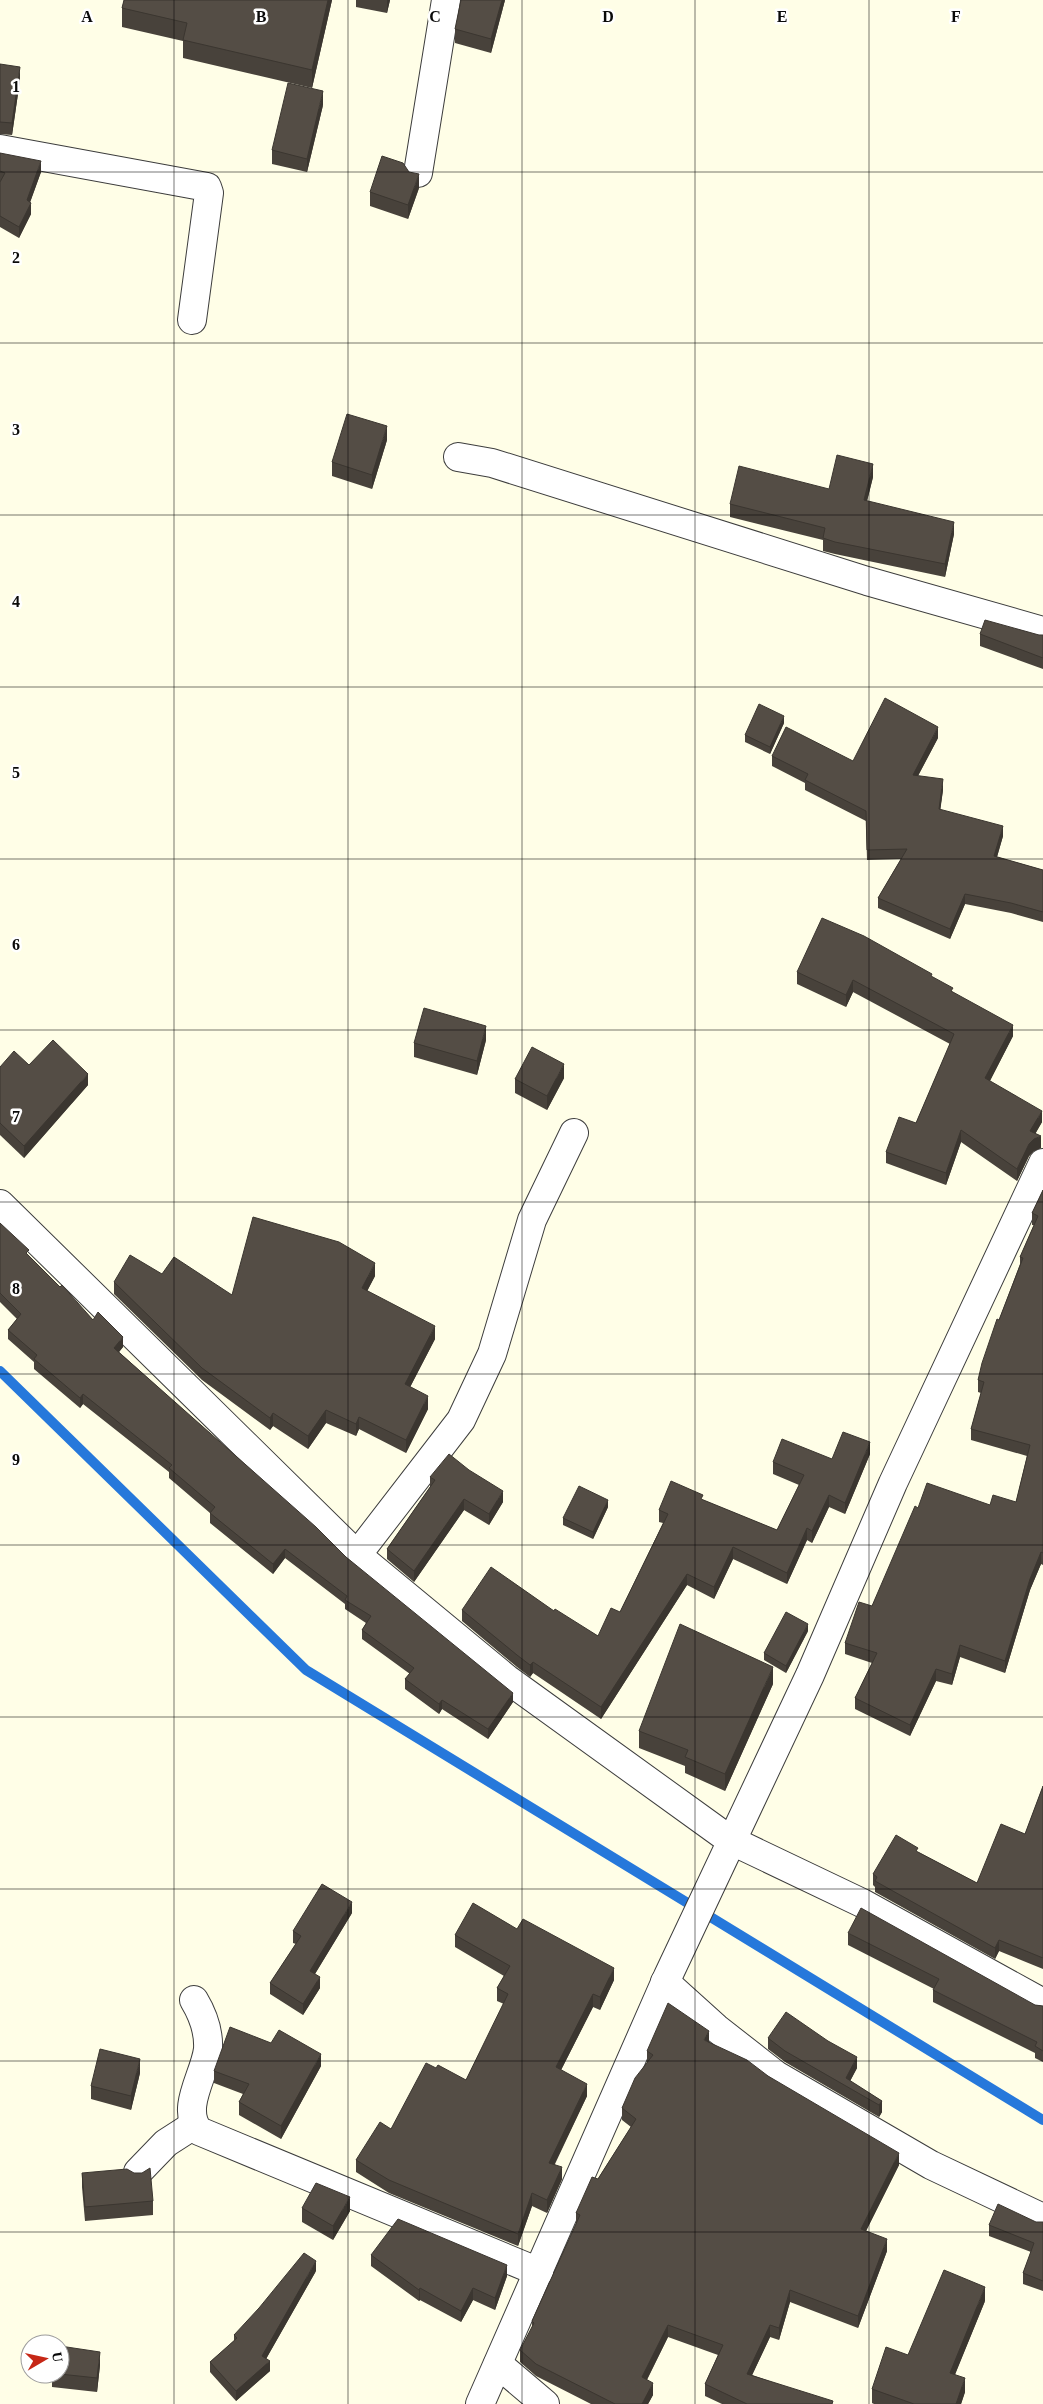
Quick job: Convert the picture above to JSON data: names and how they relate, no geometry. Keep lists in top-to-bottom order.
{
  "north": "right",
  "grid": {
    "columns": [
      "A",
      "B",
      "C",
      "D",
      "E",
      "F"
    ],
    "rows": [
      "1",
      "2",
      "3",
      "4",
      "5",
      "6",
      "7",
      "8",
      "9"
    ]
  }
}
